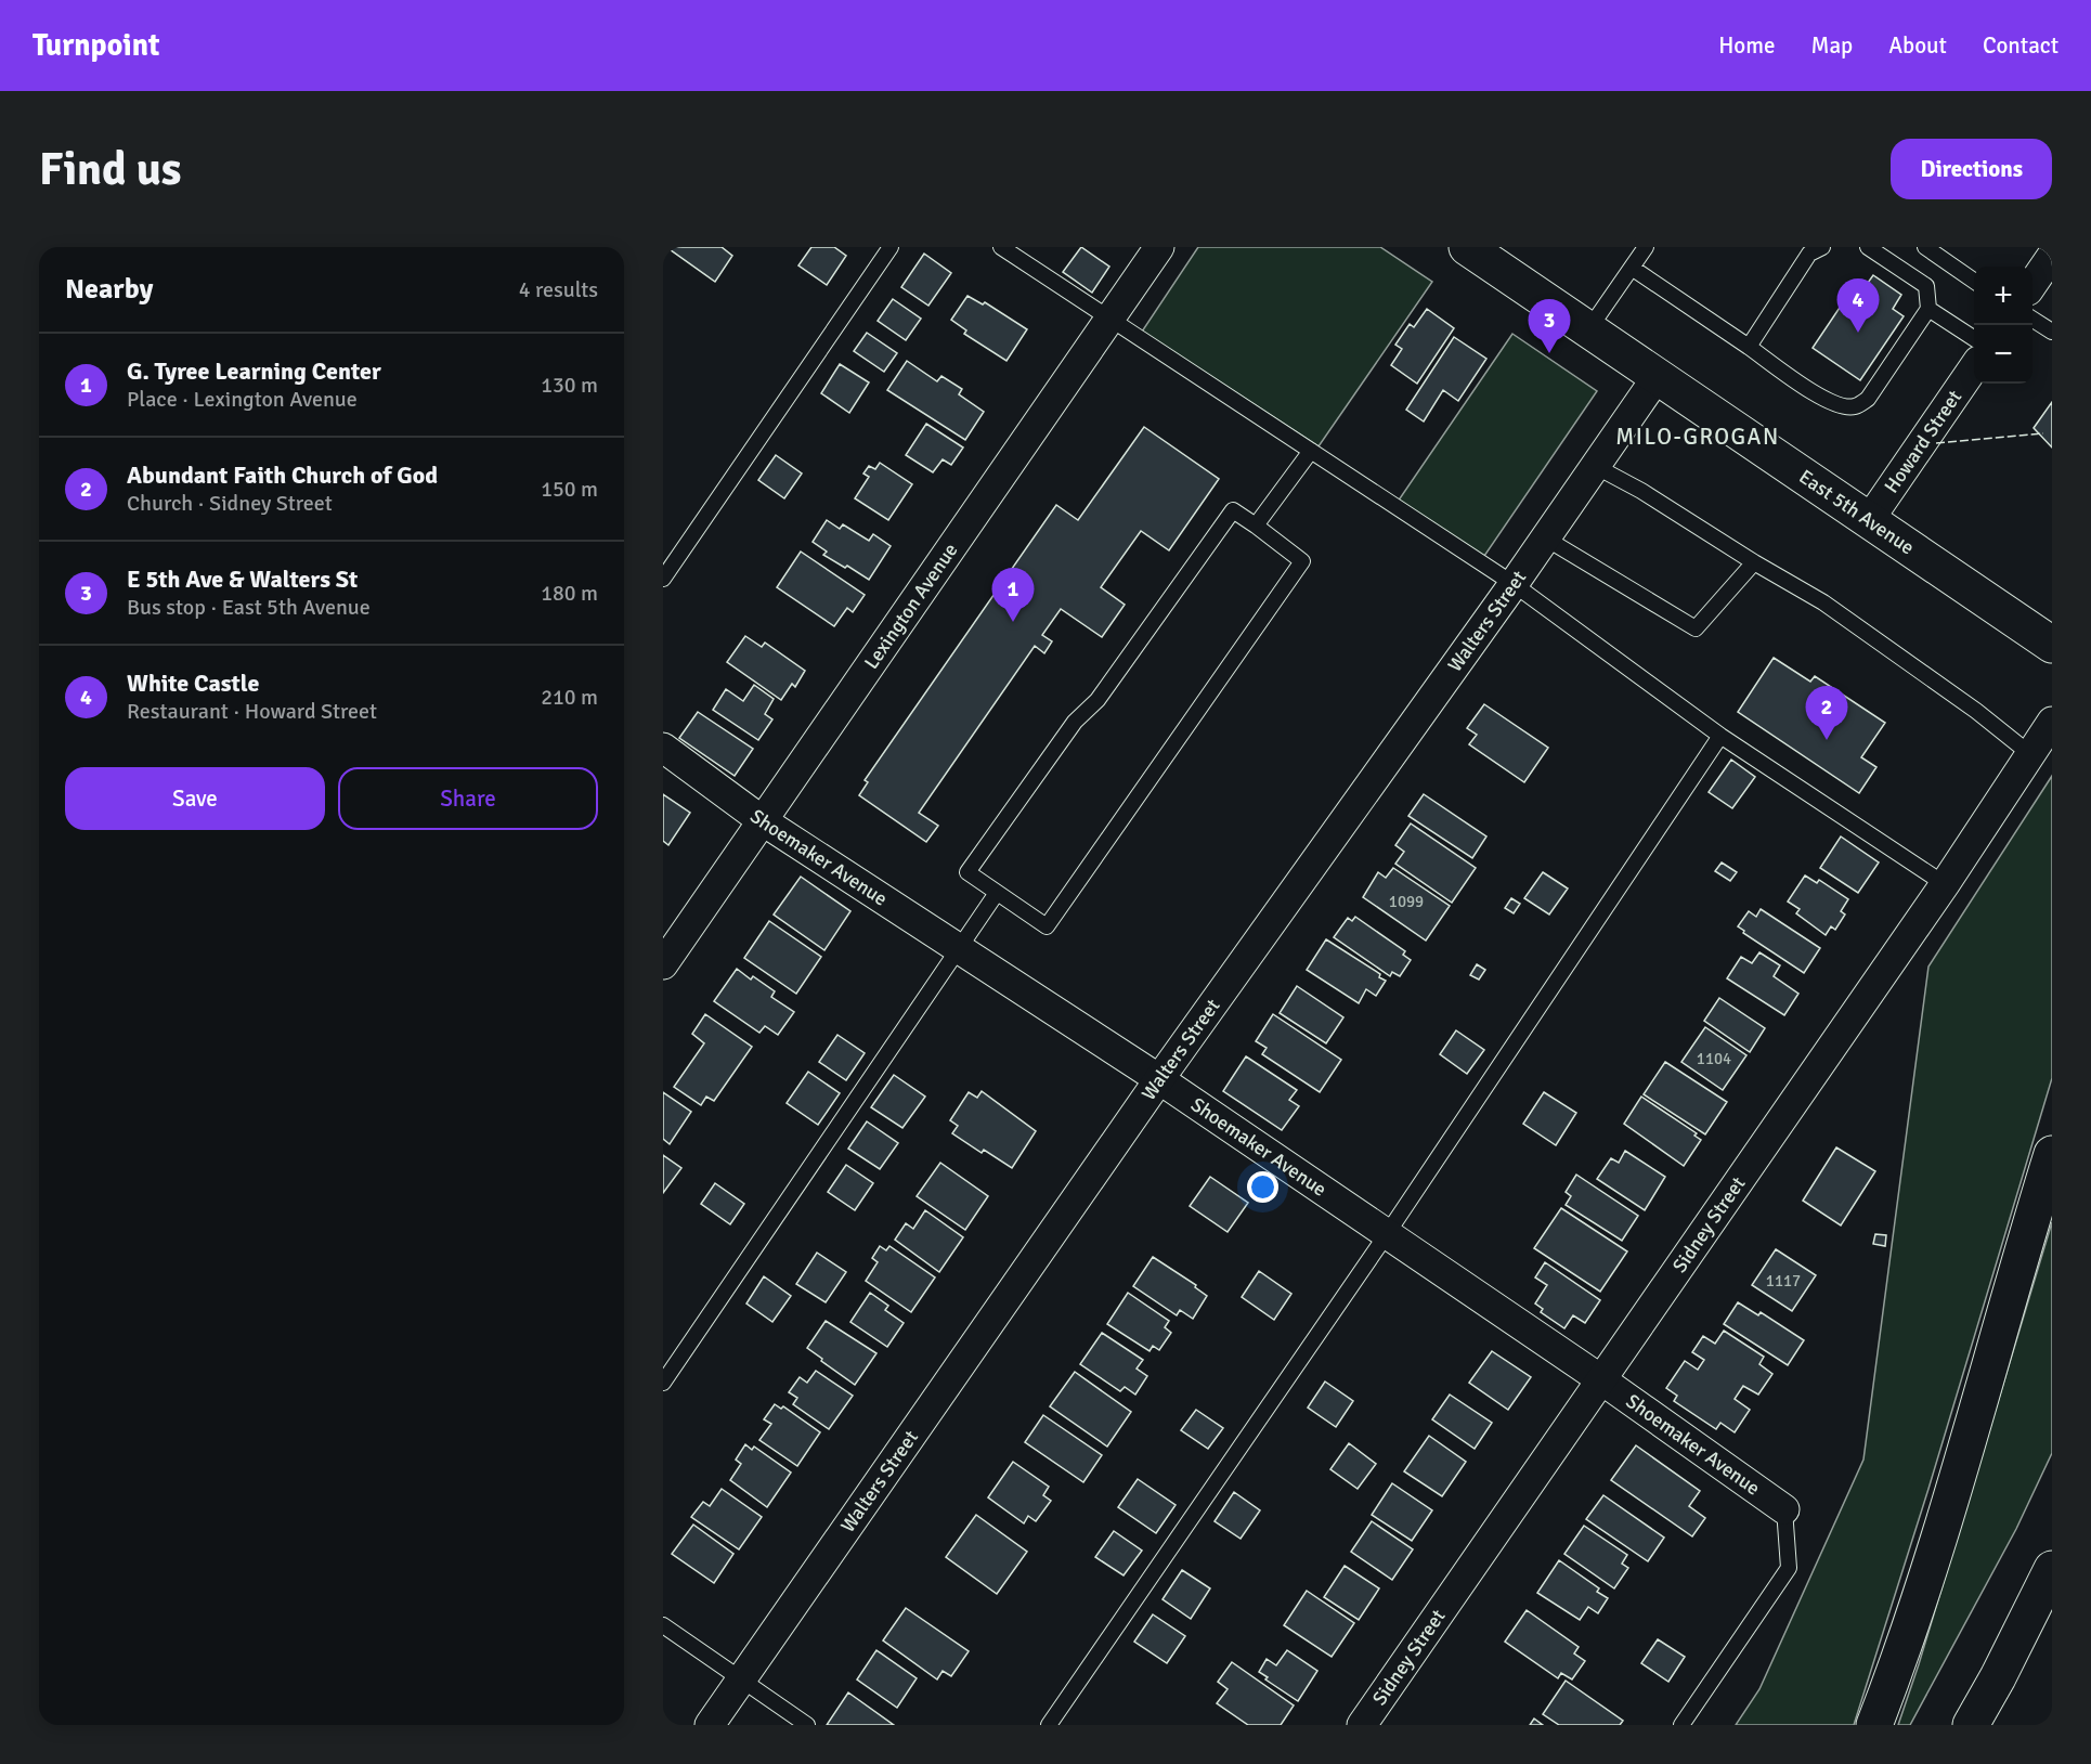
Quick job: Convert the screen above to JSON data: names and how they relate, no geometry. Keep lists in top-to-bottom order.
{
  "streets": {
    "main road": ["East 5th Avenue"],
    "street": [
      "Howard Street",
      "Lexington Avenue",
      "Walters Street",
      "Shoemaker Avenue",
      "Sidney Street"
    ]
  },
  "crossings": [
    ["Howard Street", "East 5th Avenue"],
    ["East 5th Avenue", "Walters Street"],
    ["Lexington Avenue", "Shoemaker Avenue"],
    ["Walters Street", "Shoemaker Avenue"],
    ["Shoemaker Avenue", "Sidney Street"]
  ],
  "districts": ["MILO-GROGAN"],
  "house_numbers": ["1099", "1104", "1117"],
  "page": {
    "header": "Turnpoint",
    "nav": [
      "Home",
      "Map",
      "About",
      "Contact"
    ],
    "buttons": [
      "Directions",
      ["Save", "Share"]
    ],
    "title": "Find us",
    "heading": ["Nearby", "4 results"],
    "map_buttons": ["+", "−"],
    "pins": [
      "4",
      "3",
      "1",
      "2"
    ],
    "list": [
      {
        "mark": "1",
        "name": "G. Tyree Learning Center",
        "note": "Place · Lexington Avenue",
        "value": "130 m"
      },
      {
        "mark": "2",
        "name": "Abundant Faith Church of God",
        "note": "Church · Sidney Street",
        "value": "150 m"
      },
      {
        "mark": "3",
        "name": "E 5th Ave & Walters St",
        "note": "Bus stop · East 5th Avenue",
        "value": "180 m"
      },
      {
        "mark": "4",
        "name": "White Castle",
        "note": "Restaurant · Howard Street",
        "value": "210 m"
      }
    ]
  }
}
